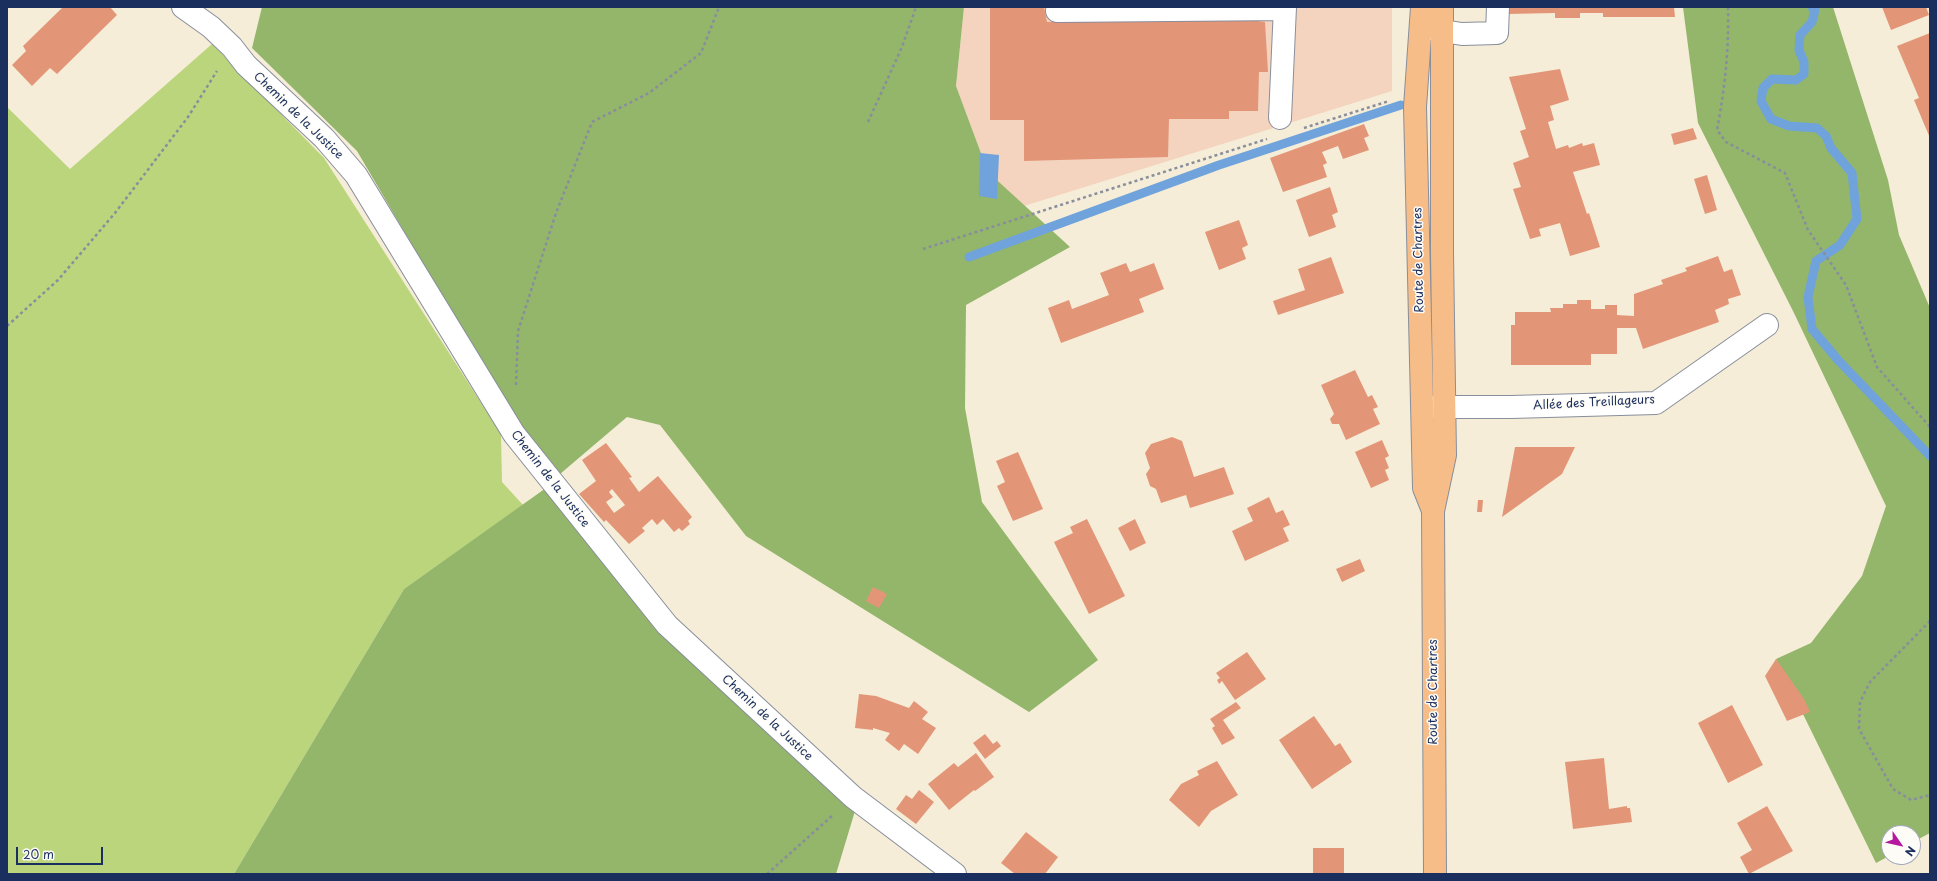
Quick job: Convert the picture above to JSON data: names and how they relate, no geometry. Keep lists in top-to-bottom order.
{
  "streets": {
    "main road": ["Route de Chartres"],
    "street": ["Chemin de la Justice", "Allée des Treillageurs"]
  },
  "crossings": [
    ["Route de Chartres", "Allée des Treillageurs"]
  ],
  "scale_bar": "20 m",
  "north": "bottom right"
}
